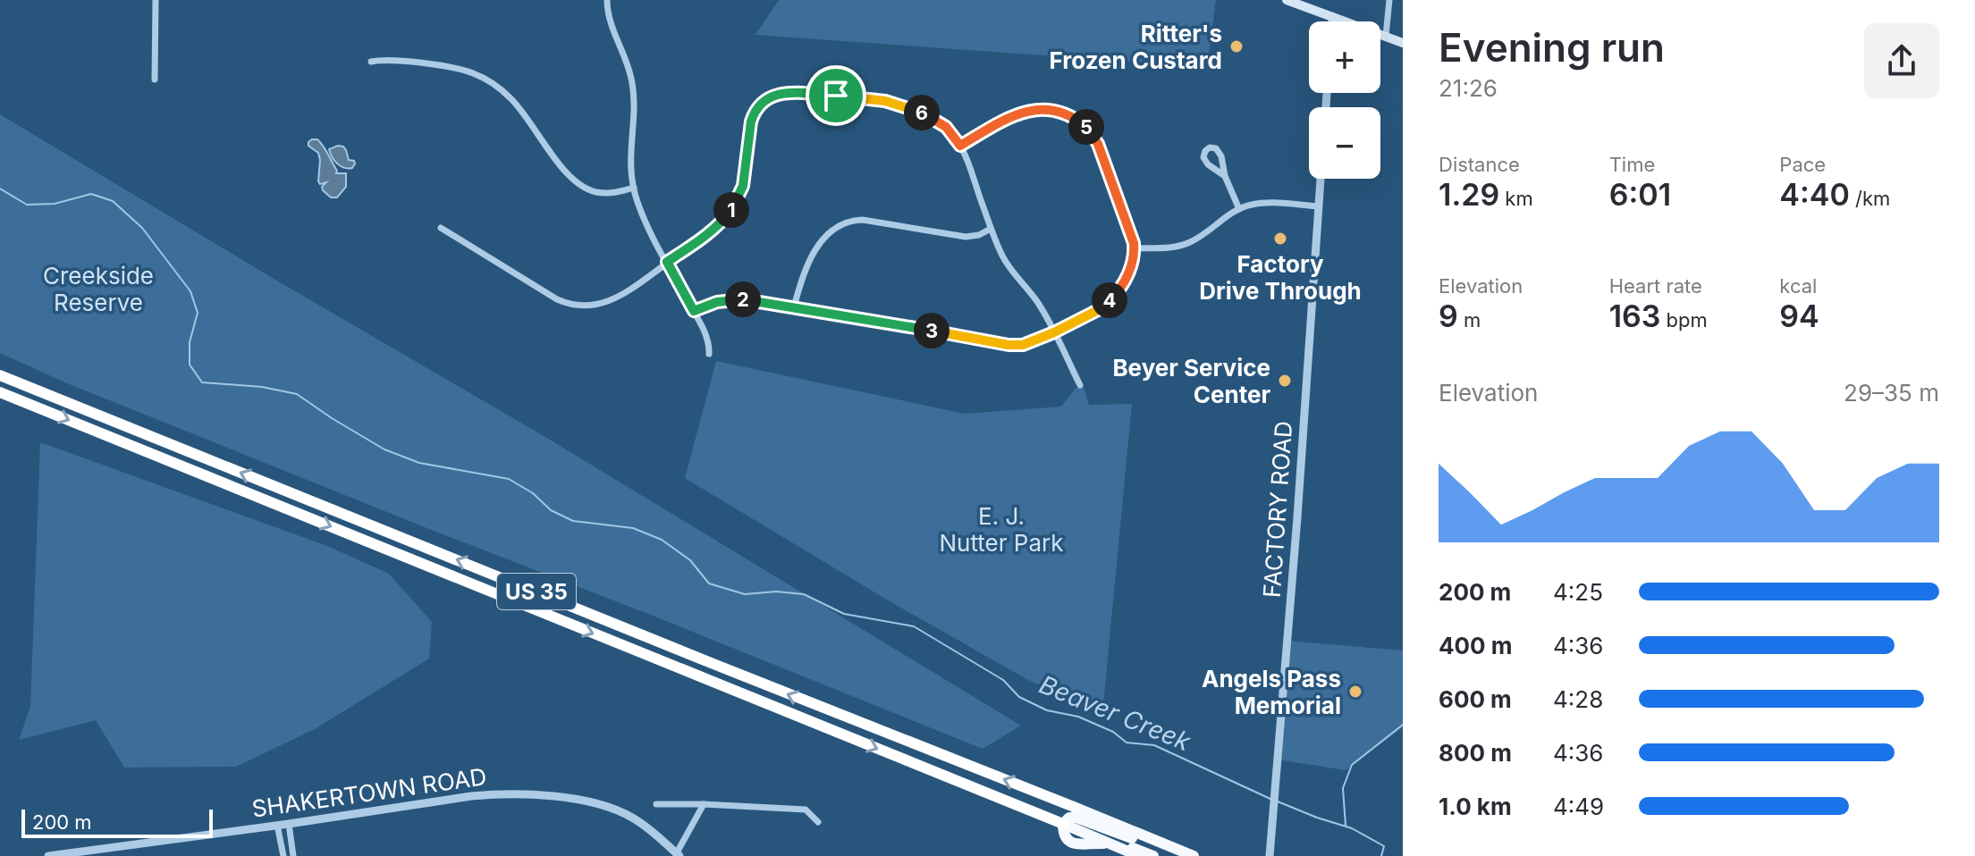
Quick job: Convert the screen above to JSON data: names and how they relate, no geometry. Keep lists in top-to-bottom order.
{
  "streets": {
    "highway": ["US 35"],
    "street": ["FACTORY ROAD", "SHAKERTOWN ROAD"]
  },
  "water": ["Beaver Creek"],
  "parks": ["Creekside Reserve", "E. J. Nutter Park"],
  "places": [
    "Ritter's Frozen Custard",
    "Factory Drive Through",
    "Beyer Service Center",
    "Angels Pass Memorial"
  ],
  "scale_bar": "200 m",
  "page": {
    "heading": ["Evening run", "21:26"],
    "map_buttons": ["+", "−"],
    "pins": [
      "6",
      "5",
      "1",
      "2",
      "4",
      "3"
    ],
    "stats": [
      ["Distance", "1.29 km"],
      ["Time", "6:01"],
      ["Pace", "4:40 /km"],
      ["Elevation", "9 m"],
      ["Heart rate", "163 bpm"],
      ["kcal", "94"]
    ],
    "chart": ["Elevation", "29–35 m"],
    "list": [
      {
        "name": "200 m",
        "note": "4:25"
      },
      {
        "name": "400 m",
        "note": "4:36"
      },
      {
        "name": "600 m",
        "note": "4:28"
      },
      {
        "name": "800 m",
        "note": "4:36"
      },
      {
        "name": "1.0 km",
        "note": "4:49"
      }
    ],
    "scale": "200 m"
  }
}
